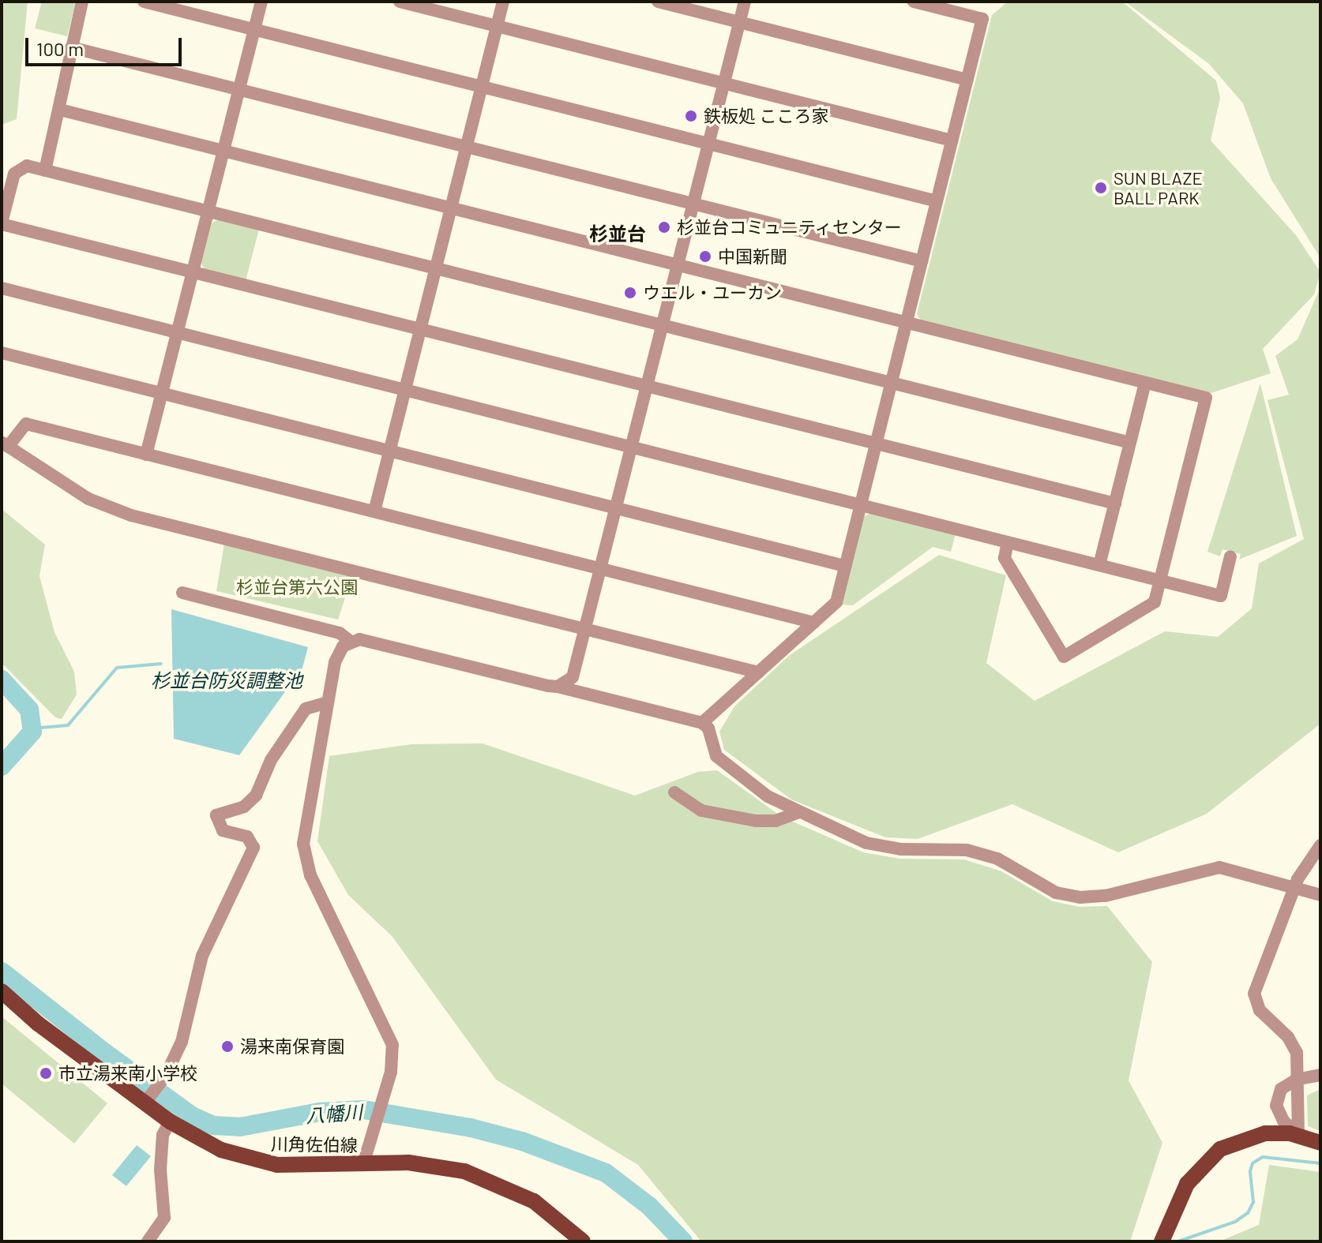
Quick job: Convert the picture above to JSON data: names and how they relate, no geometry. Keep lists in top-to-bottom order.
{
  "streets": {
    "main road": ["川角佐伯線"]
  },
  "districts": ["杉並台"],
  "water": ["杉並台防災調整池", "八幡川"],
  "parks": ["杉並台第六公園"],
  "places": [
    "鉄板処 こころ家",
    "SUN BLAZE BALL PARK",
    "杉並台コミュニティセンター",
    "中国新聞",
    "ウエル・ユーカン",
    "湯来南保育園",
    "市立湯来南小学校"
  ],
  "scale_bar": "100 m"
}
